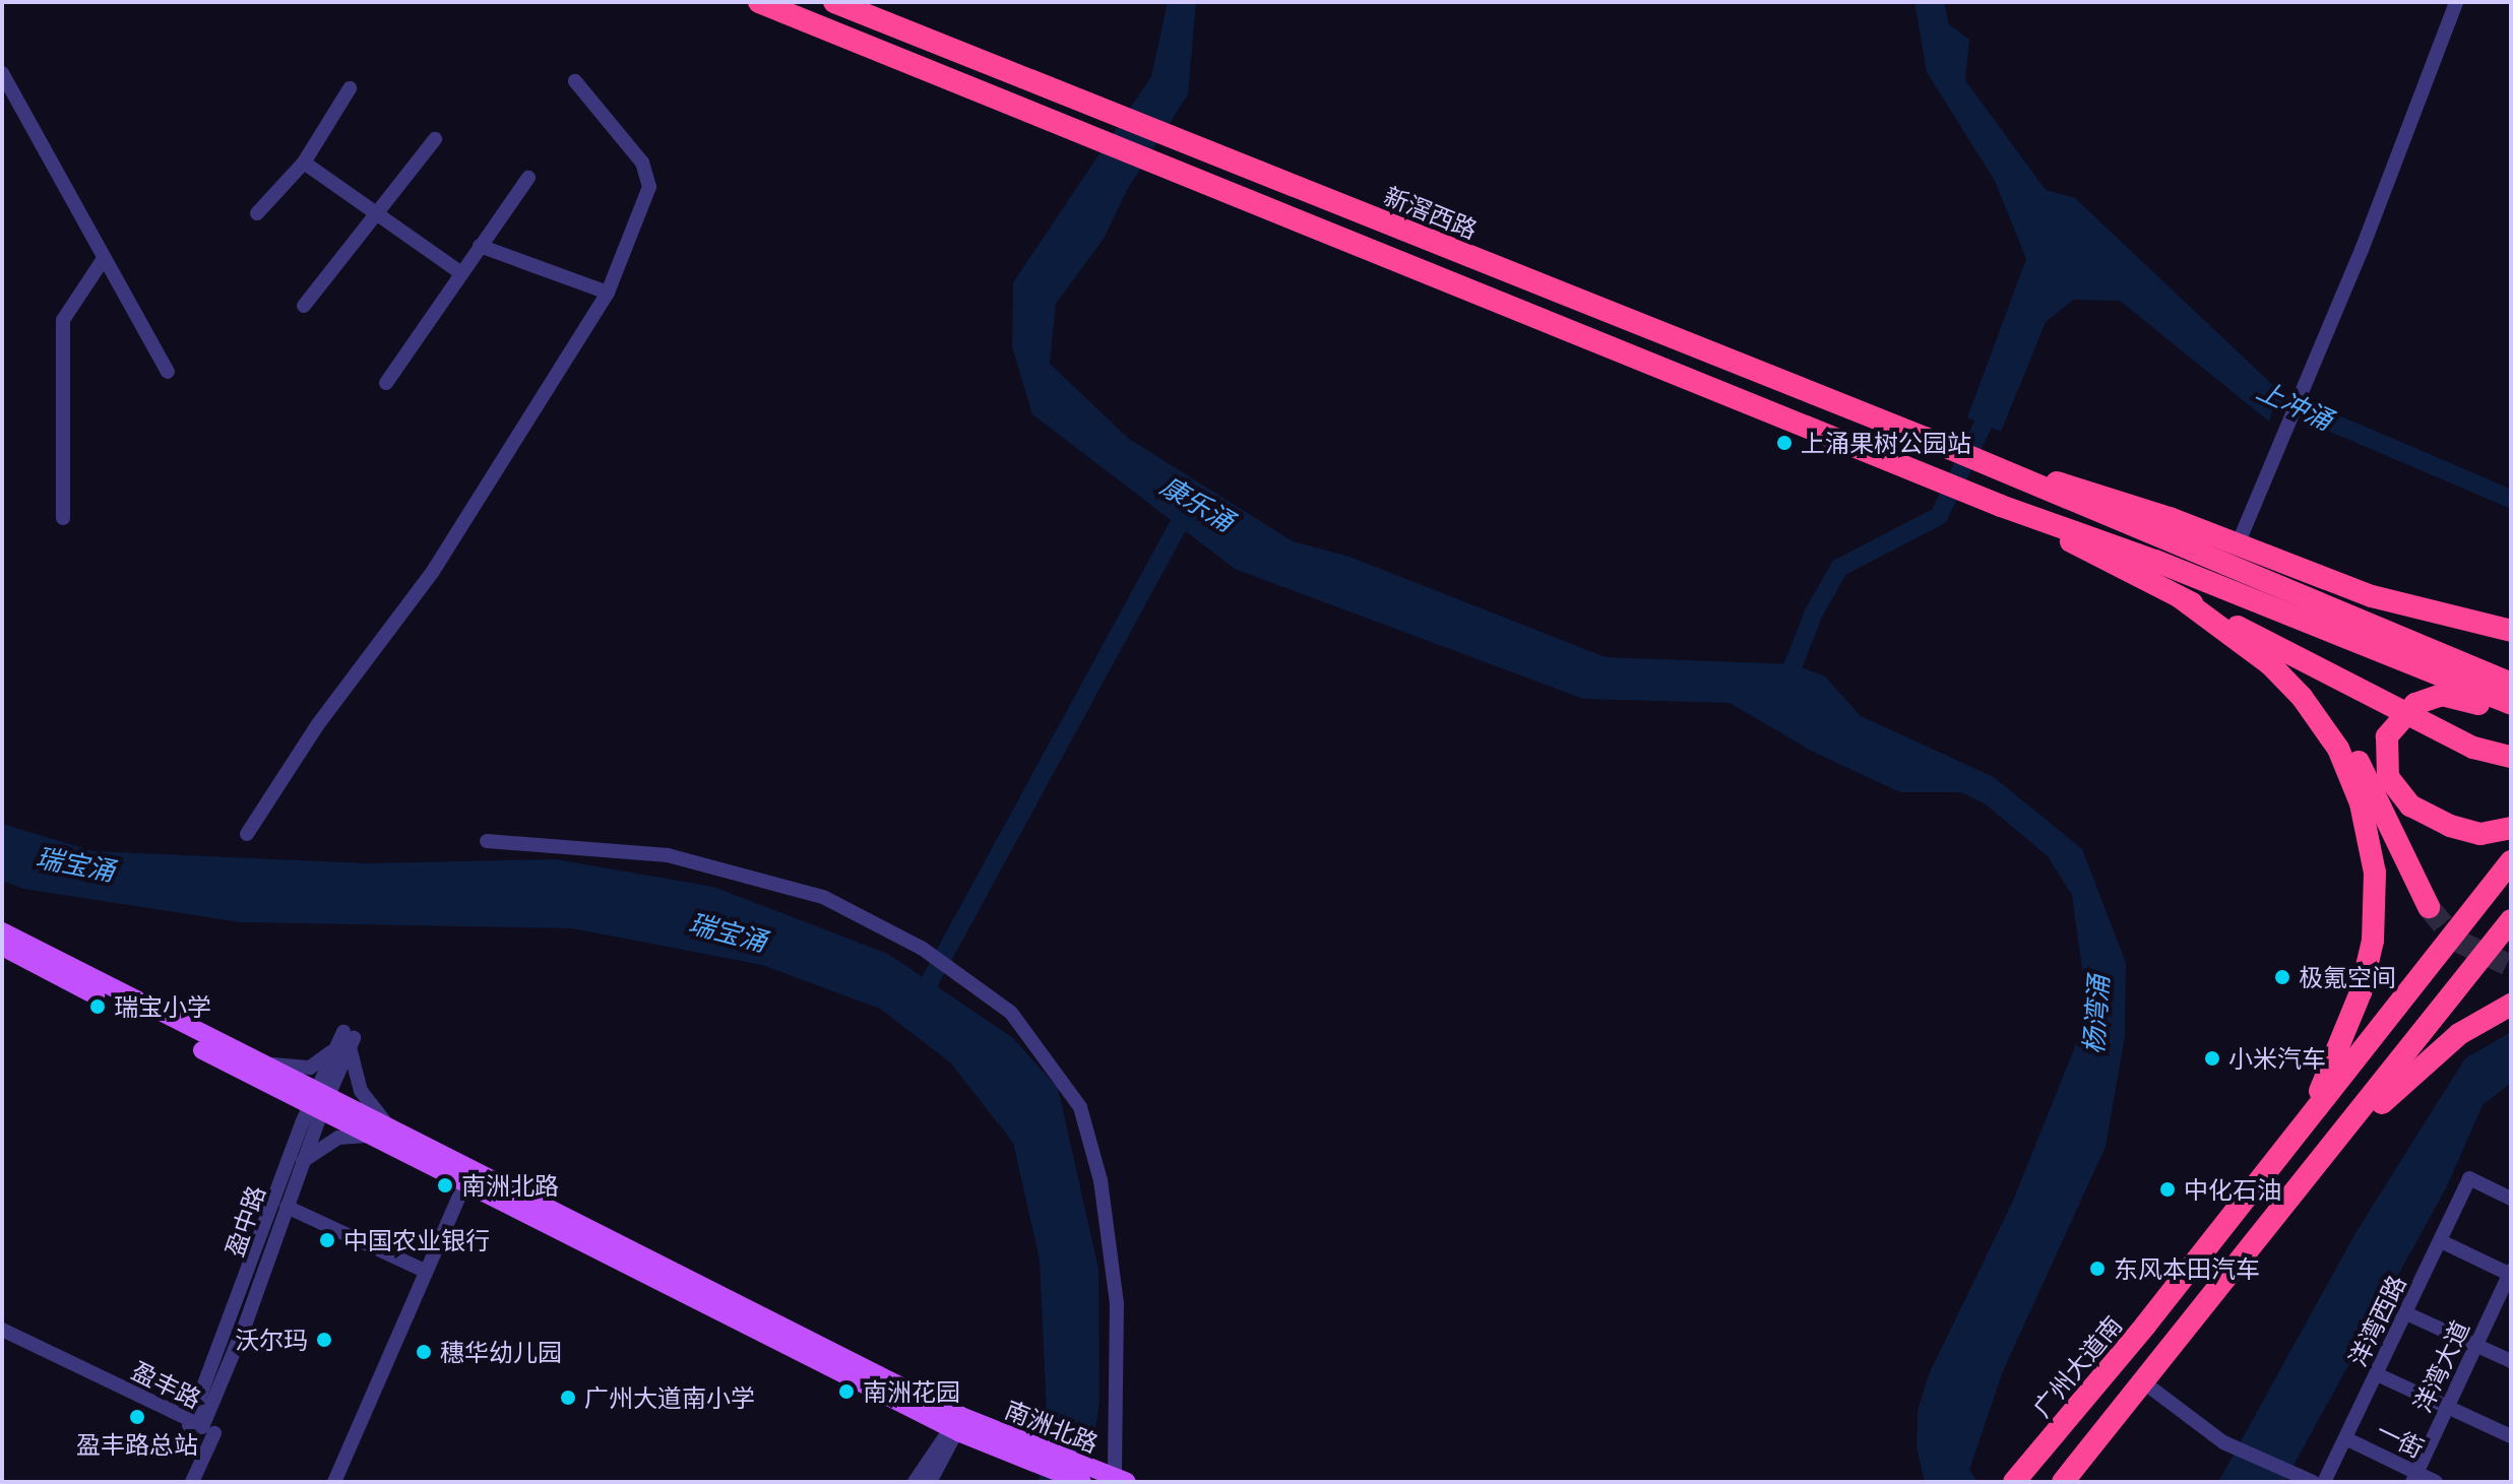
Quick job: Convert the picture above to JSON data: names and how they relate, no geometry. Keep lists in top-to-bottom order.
{
  "streets": {
    "highway": ["新滘西路", "广州大道南"],
    "main road": ["南洲北路"],
    "street": [
      "盈中路",
      "洋湾西路",
      "洋湾大道",
      "盈丰路",
      "一街"
    ]
  },
  "crossings": [
    ["盈中路", "盈丰路"],
    ["盈中路", "南洲北路"],
    ["洋湾西路", "一街"],
    ["洋湾大道", "一街"]
  ],
  "water": [
    "上冲涌",
    "康乐涌",
    "瑞宝涌",
    "杨湾涌"
  ],
  "places": [
    "上涌果树公园站",
    "极氪空间",
    "瑞宝小学",
    "小米汽车",
    "南洲北路",
    "中化石油",
    "中国农业银行",
    "东风本田汽车",
    "沃尔玛",
    "穗华幼儿园",
    "南洲花园",
    "广州大道南小学",
    "盈丰路总站"
  ]
}
